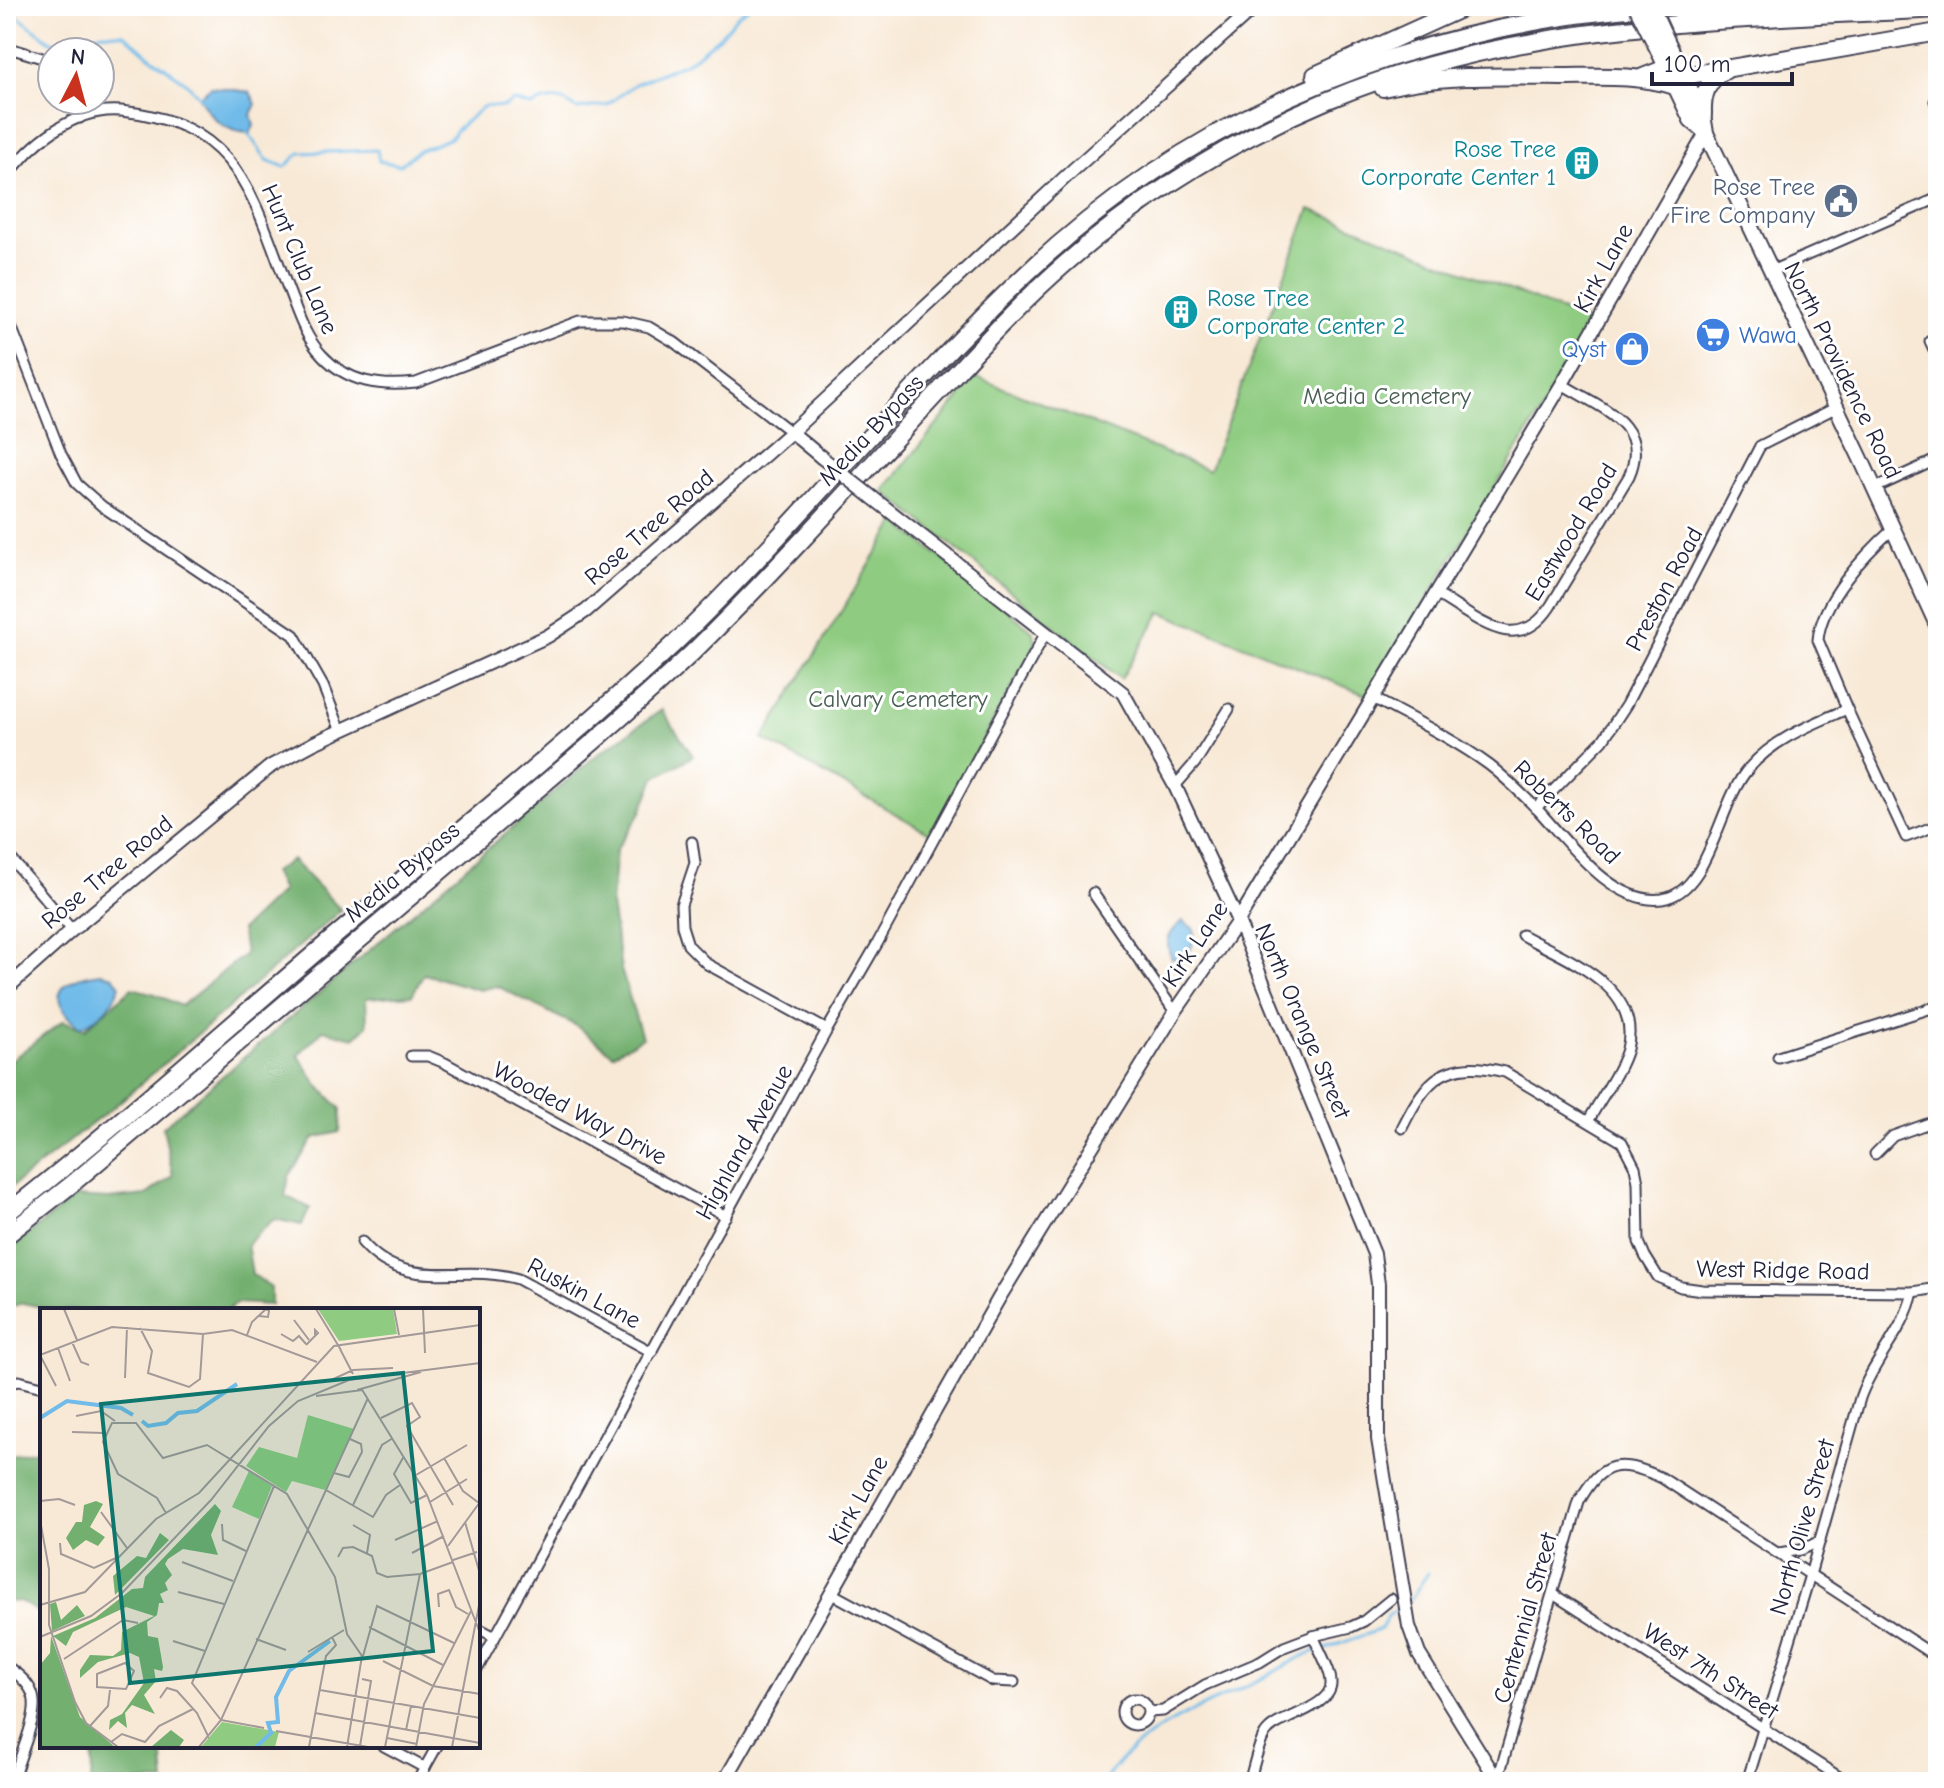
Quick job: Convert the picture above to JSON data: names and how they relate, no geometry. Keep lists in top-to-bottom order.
{
  "streets": {
    "highway": ["Media Bypass"],
    "main road": ["North Providence Road"],
    "street": [
      "Hunt Club Lane",
      "Kirk Lane",
      "Rose Tree Road",
      "Eastwood Road",
      "Preston Road",
      "Roberts Road",
      "North Orange Street",
      "Wooded Way Drive",
      "Highland Avenue",
      "West Ridge Road",
      "Ruskin Lane",
      "North Olive Street",
      "Centennial Street",
      "West 7th Street"
    ]
  },
  "crossings": [
    ["Hunt Club Lane", "Rose Tree Road"],
    ["Hunt Club Lane", "North Orange Street"],
    ["Kirk Lane", "North Providence Road"],
    ["Kirk Lane", "Eastwood Road"],
    ["Kirk Lane", "Roberts Road"],
    ["Kirk Lane", "North Orange Street"],
    ["North Providence Road", "Preston Road"],
    ["Rose Tree Road", "North Orange Street"],
    ["Preston Road", "Roberts Road"],
    ["North Orange Street", "Highland Avenue"],
    ["North Orange Street", "Centennial Street"],
    ["Wooded Way Drive", "Highland Avenue"],
    ["Highland Avenue", "Ruskin Lane"],
    ["West Ridge Road", "North Olive Street"],
    ["North Olive Street", "West 7th Street"],
    ["Centennial Street", "West 7th Street"]
  ],
  "parks": ["Media Cemetery", "Calvary Cemetery"],
  "places": {
    "building": ["Rose Tree Corporate Center 1", "Rose Tree Corporate Center 2"],
    "public building": ["Rose Tree Fire Company"],
    "supermarket": ["Wawa"],
    "shop": ["Qyst"]
  },
  "scale_bar": "100 m",
  "north": "top"
}
